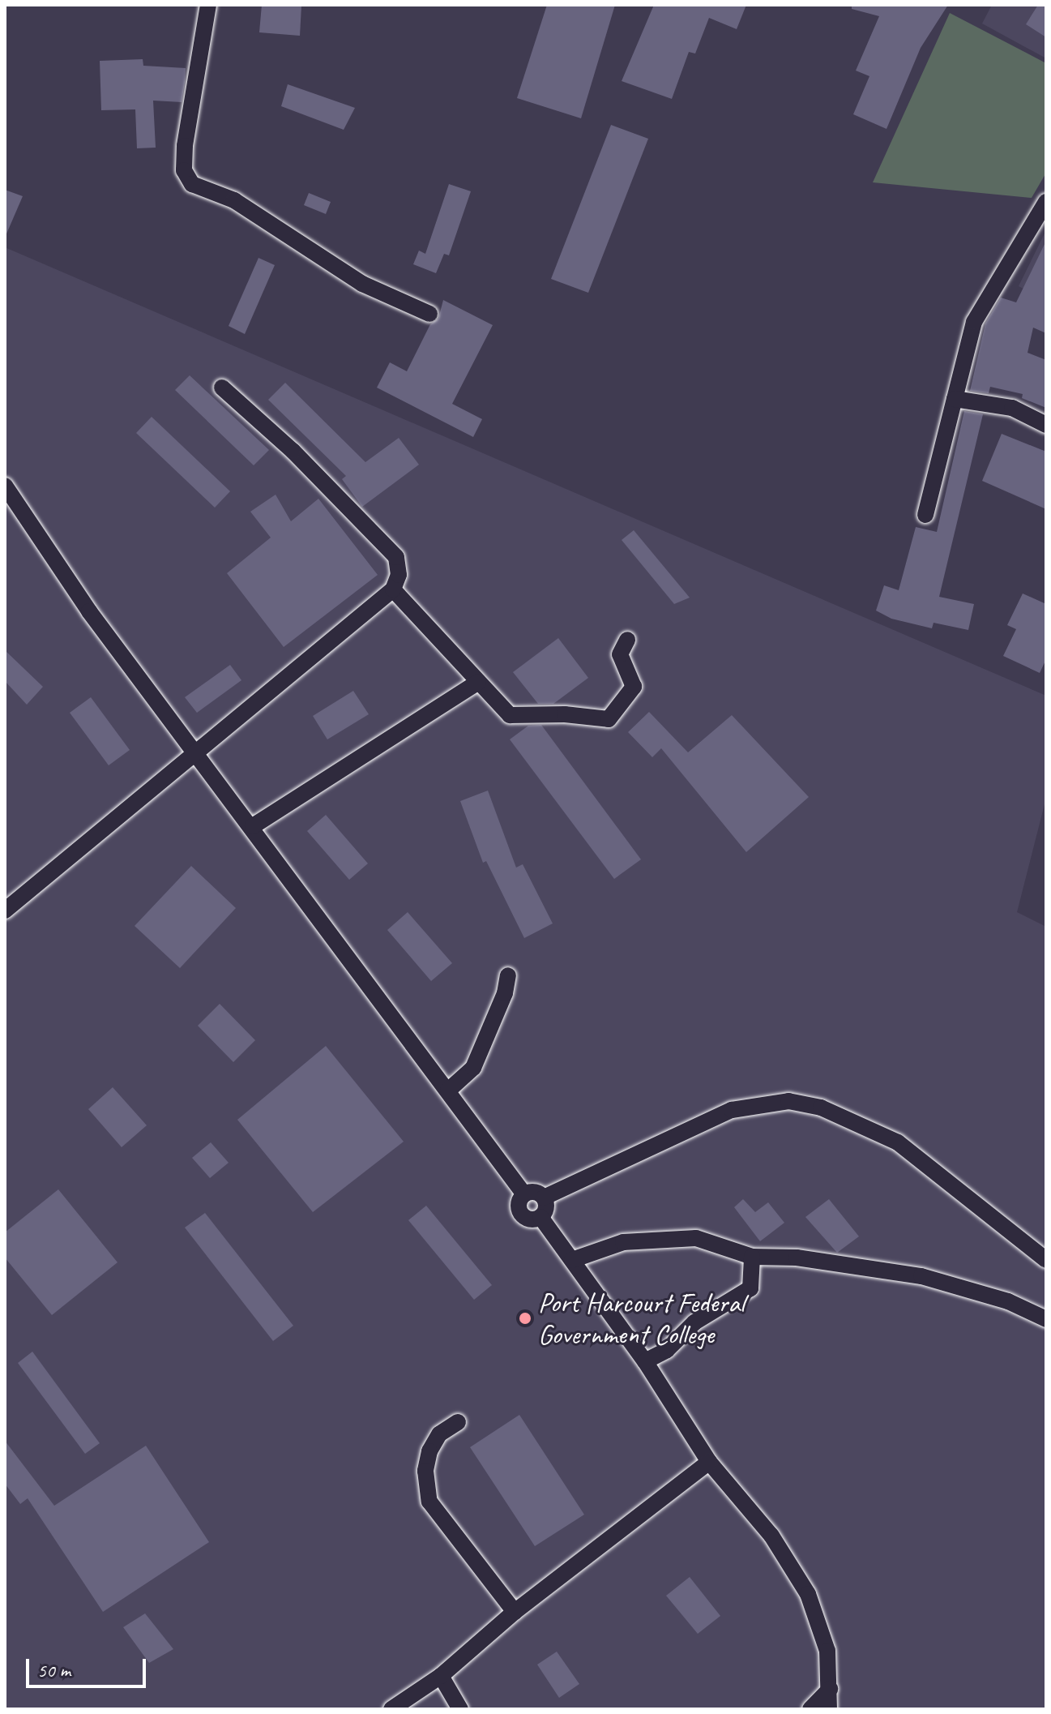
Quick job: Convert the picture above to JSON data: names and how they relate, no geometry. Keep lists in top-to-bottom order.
{
  "places": ["Port Harcourt Federal Government College"],
  "scale_bar": "50 m"
}
